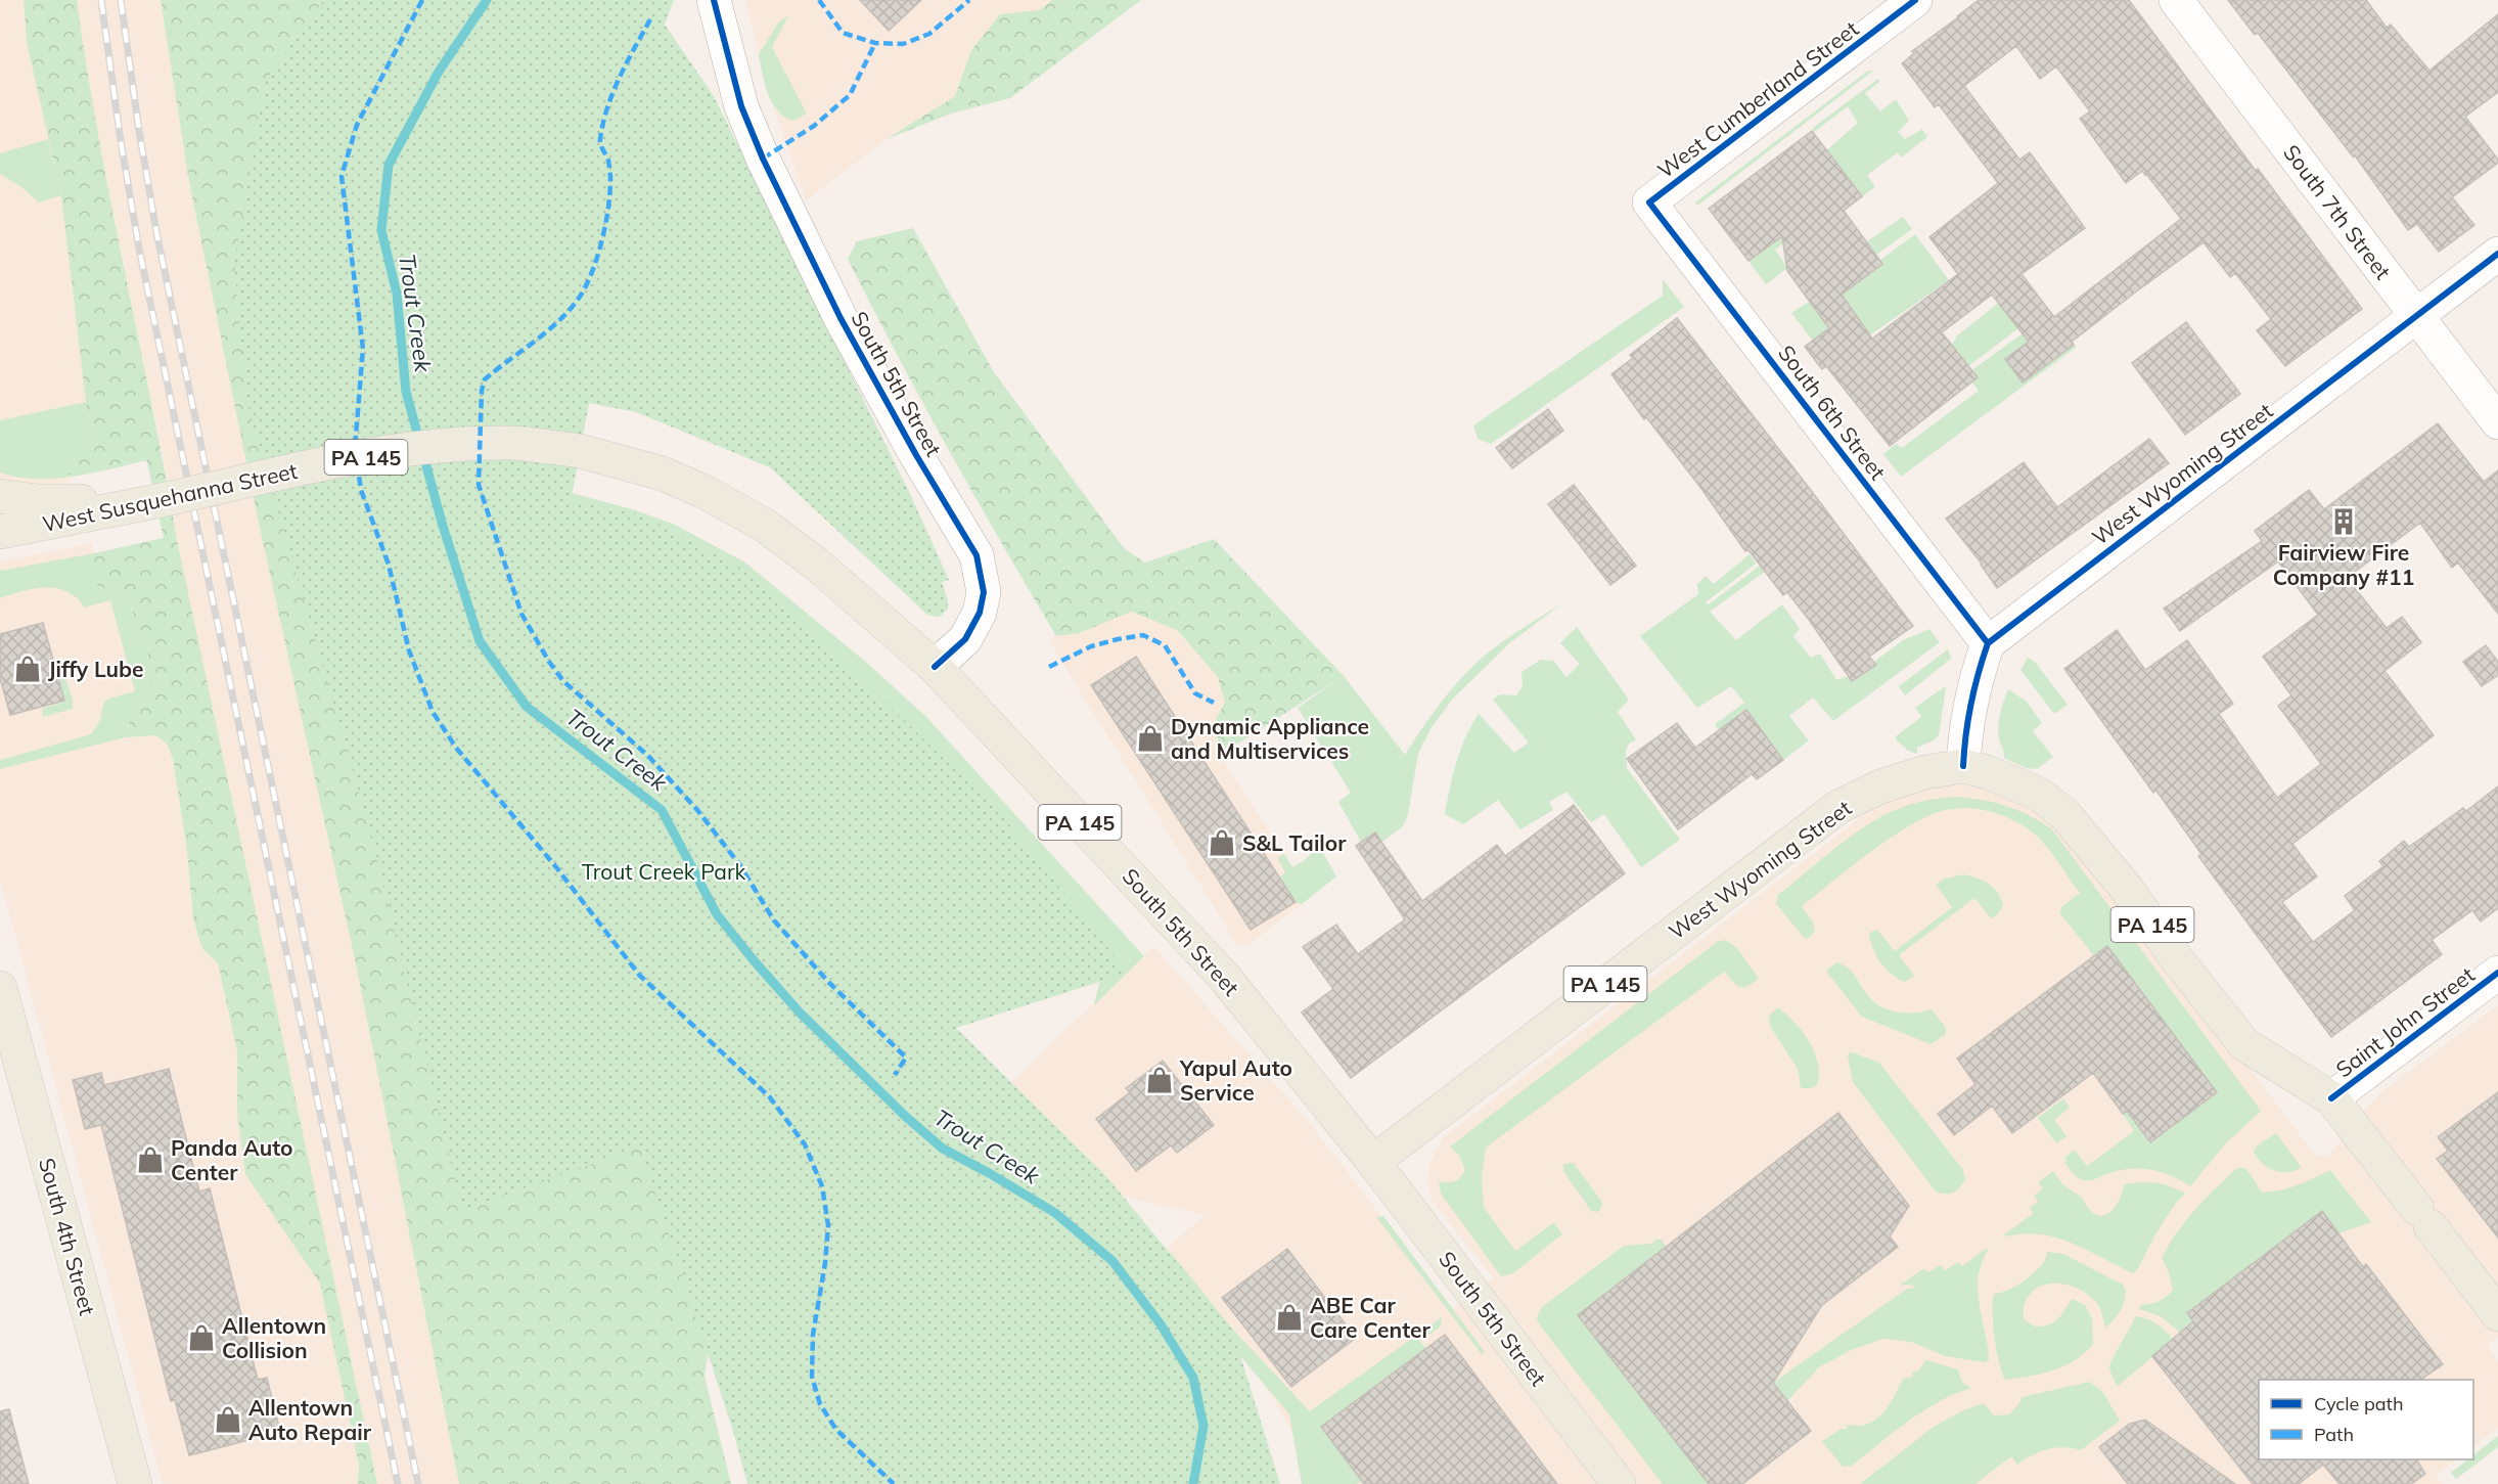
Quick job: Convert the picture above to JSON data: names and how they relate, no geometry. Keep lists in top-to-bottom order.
{
  "streets": {
    "main road": [
      "South 5th Street",
      "PA 145",
      "West Wyoming Street",
      "West Susquehanna Street",
      "South 4th Street"
    ],
    "street": [
      "West Cumberland Street",
      "South 7th Street",
      "South 6th Street",
      "Saint John Street"
    ]
  },
  "crossings": [
    ["West Cumberland Street", "South 6th Street"],
    ["South 7th Street", "West Wyoming Street"],
    ["South 5th Street", "West Wyoming Street"],
    ["South 5th Street", "West Susquehanna Street"],
    ["South 6th Street", "West Wyoming Street"],
    ["PA 145", "West Wyoming Street"],
    ["PA 145", "Saint John Street"]
  ],
  "water": ["Trout Creek"],
  "parks": ["Trout Creek Park"],
  "places": {
    "building": ["Fairview Fire Company #11"],
    "shop": [
      "Jiffy Lube",
      "Dynamic Appliance and Multiservices",
      "S&L Tailor",
      "Yapul Auto Service",
      "Panda Auto Center",
      "ABE Car Care Center",
      "Allentown Collision",
      "Allentown Auto Repair"
    ]
  },
  "legend": ["Cycle path", "Path"]
}
